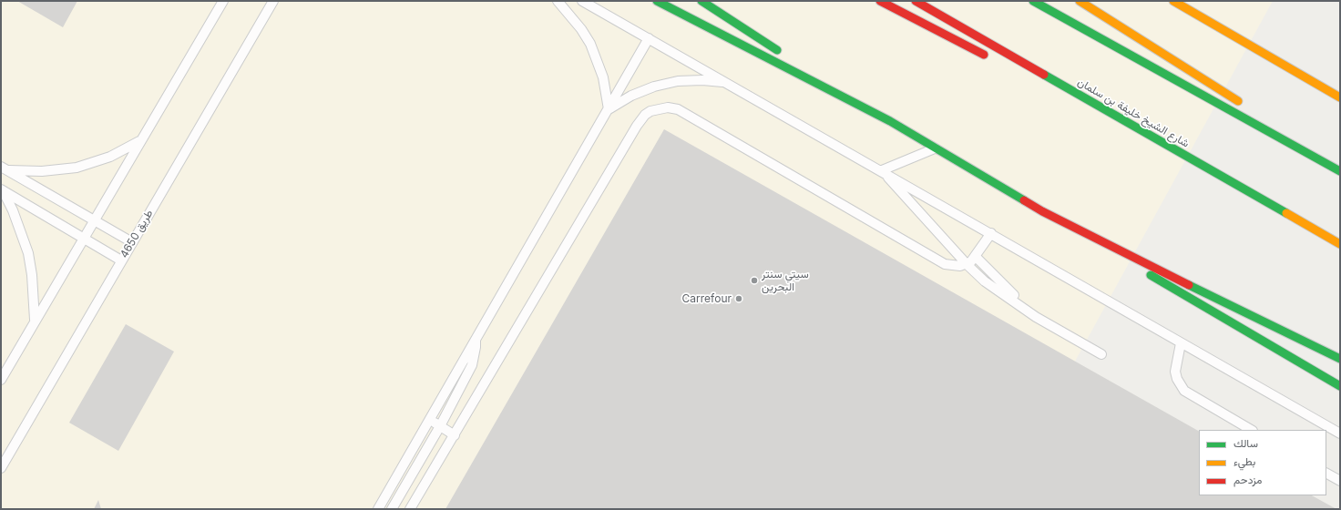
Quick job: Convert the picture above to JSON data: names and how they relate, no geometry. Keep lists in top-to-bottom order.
{
  "streets": {
    "main road": ["شارع الشيخ خليفة بن سلمان"],
    "lane": ["طريق 4650"]
  },
  "places": ["سيتي سنتر البحرين", "Carrefour"],
  "legend": ["سالك", "بطيء", "مزدحم"]
}
